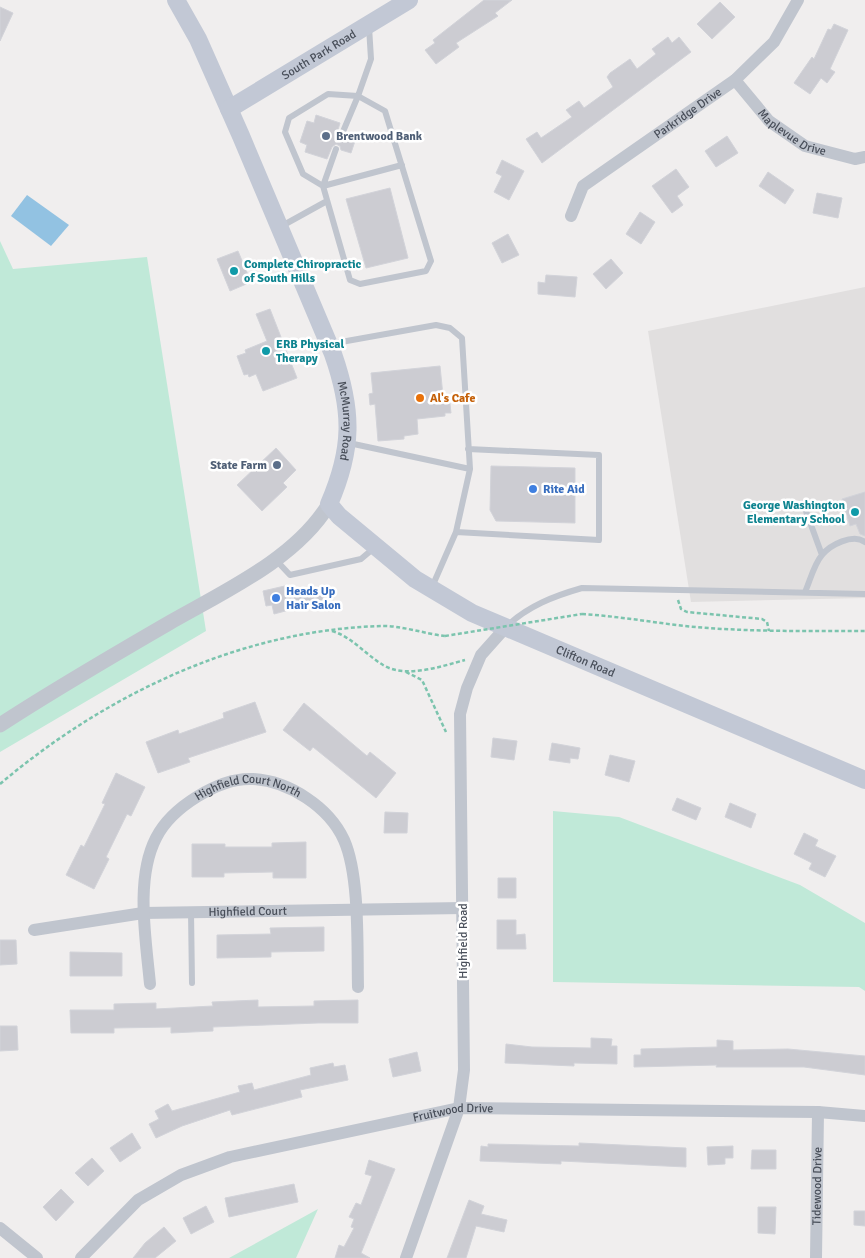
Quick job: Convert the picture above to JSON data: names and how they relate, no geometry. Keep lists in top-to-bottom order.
{
  "streets": {
    "main road": ["South Park Road", "McMurray Road", "Clifton Road"],
    "street": [
      "Parkridge Drive",
      "Maplevue Drive",
      "Highfield Court North",
      "Highfield Court",
      "Highfield Road",
      "Fruitwood Drive",
      "Tidewood Drive"
    ]
  },
  "crossings": [
    ["South Park Road", "McMurray Road"],
    ["Parkridge Drive", "Maplevue Drive"],
    ["McMurray Road", "Clifton Road"],
    ["Clifton Road", "Highfield Road"],
    ["Highfield Court North", "Highfield Court"],
    ["Highfield Court", "Highfield Road"],
    ["Highfield Road", "Fruitwood Drive"],
    ["Fruitwood Drive", "Tidewood Drive"]
  ],
  "places": [
    "Brentwood Bank",
    "Complete Chiropractic of South Hills",
    "ERB Physical Therapy",
    "Al's Cafe",
    "State Farm",
    "Rite Aid",
    "George Washington Elementary School",
    "Heads Up Hair Salon"
  ]
}
